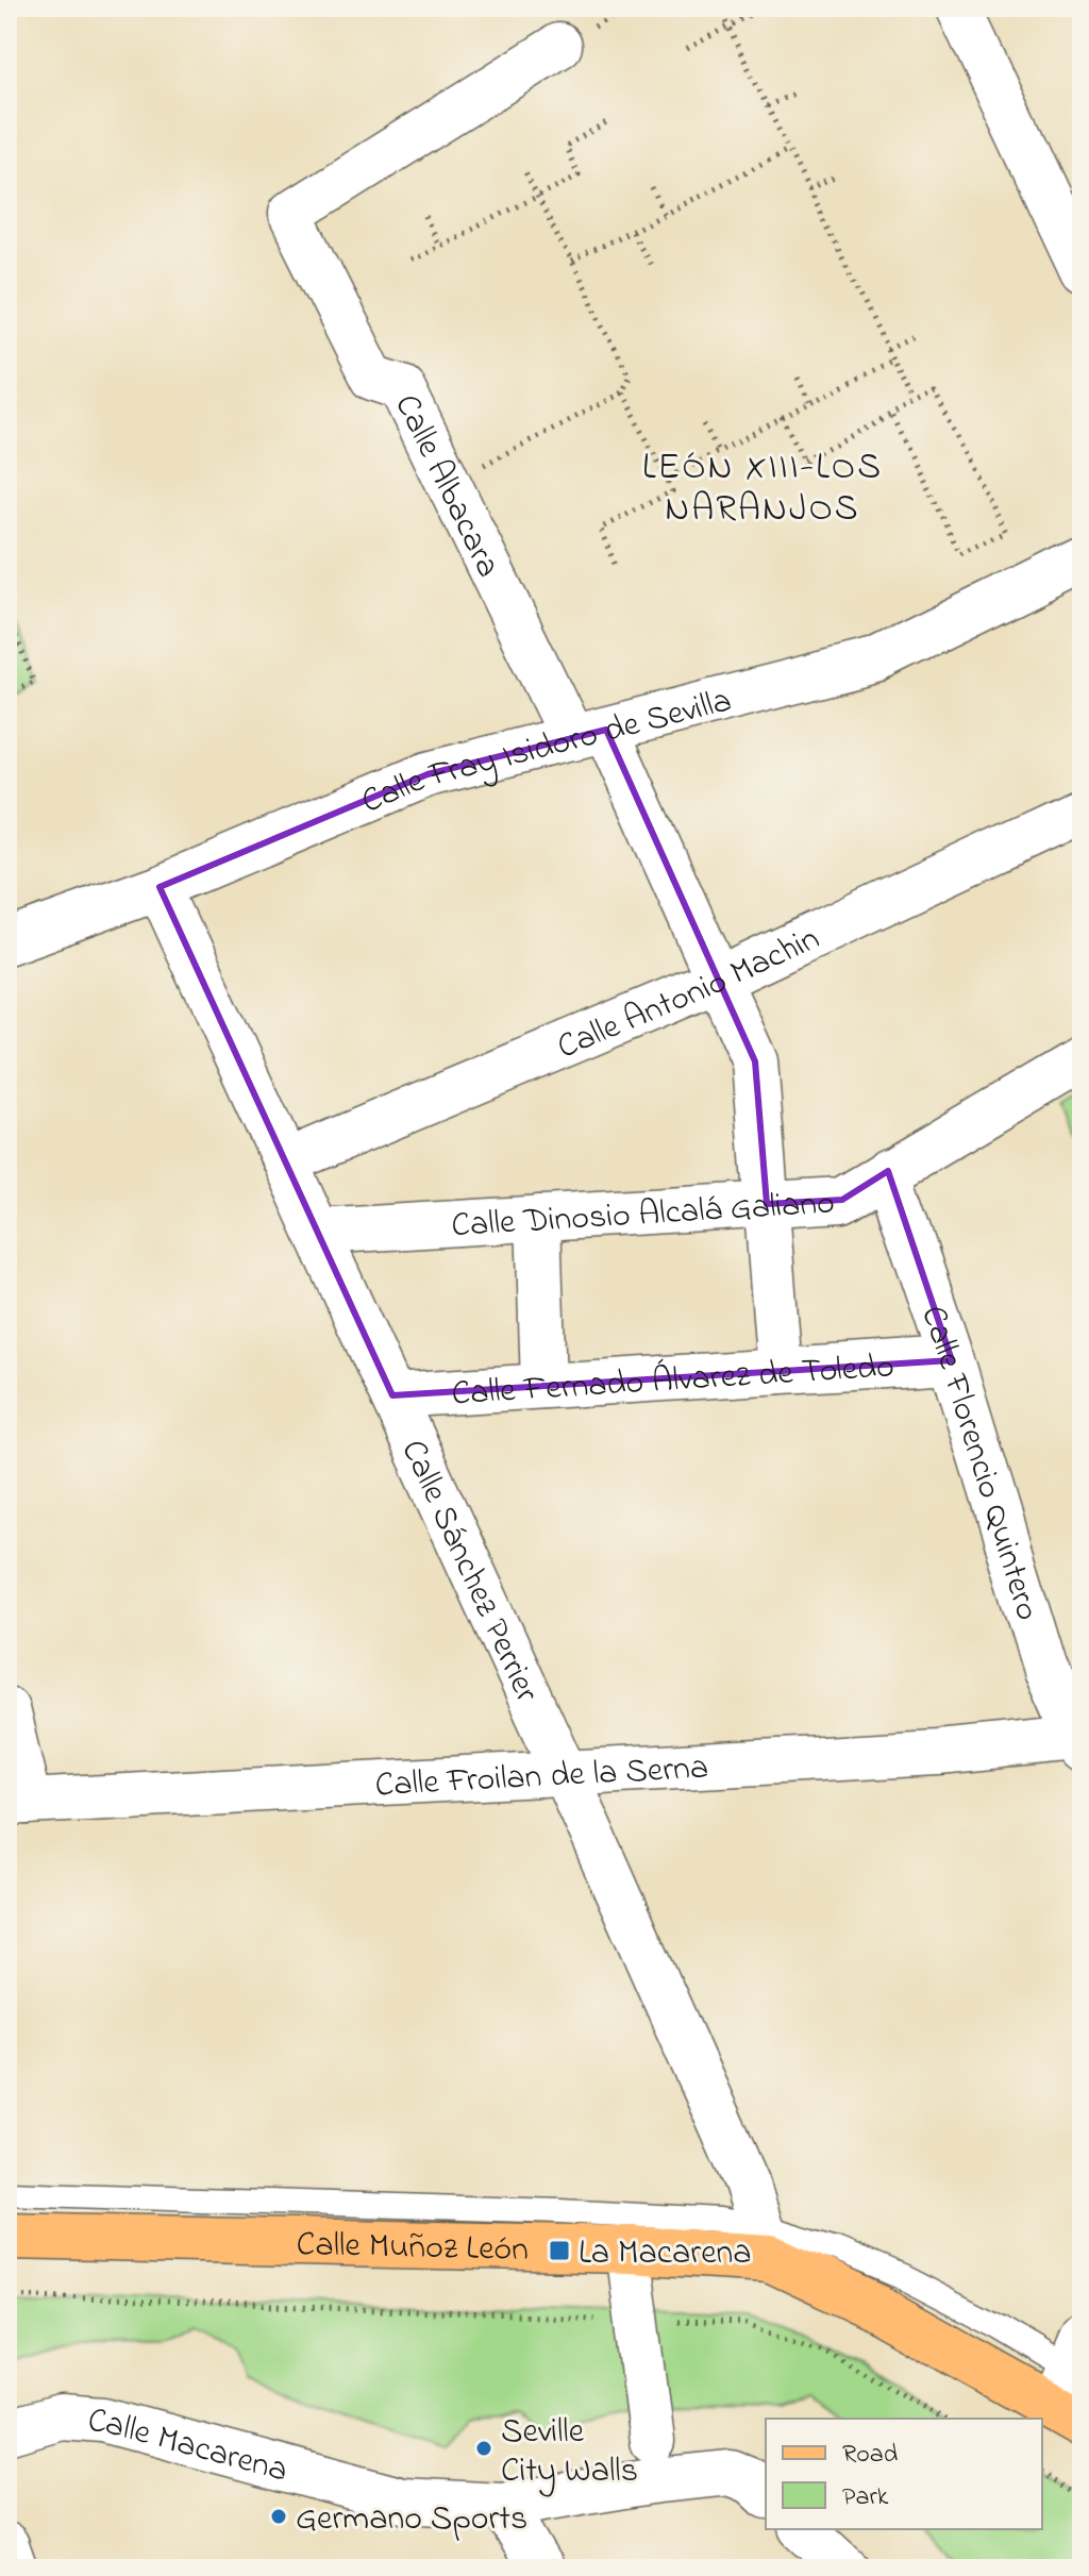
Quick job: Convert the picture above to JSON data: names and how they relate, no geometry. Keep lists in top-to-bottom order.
{
  "streets": {
    "main road": ["Calle Muñoz León"],
    "street": [
      "Calle Albacara",
      "Calle Fray Isidoro de Sevilla",
      "Calle Antonio Machin",
      "Calle Dinosio Alcalá Galiano",
      "Calle Fernado Álvarez de Toledo",
      "Calle Florencio Quintero",
      "Calle Sánchez Perrier",
      "Calle Froilan de la Serna",
      "Calle Macarena"
    ]
  },
  "crossings": [
    ["Calle Albacara", "Calle Fray Isidoro de Sevilla"],
    ["Calle Albacara", "Calle Antonio Machin"],
    ["Calle Albacara", "Calle Dinosio Alcalá Galiano"],
    ["Calle Albacara", "Calle Fernado Álvarez de Toledo"],
    ["Calle Fray Isidoro de Sevilla", "Calle Sánchez Perrier"],
    ["Calle Antonio Machin", "Calle Sánchez Perrier"],
    ["Calle Dinosio Alcalá Galiano", "Calle Florencio Quintero"],
    ["Calle Dinosio Alcalá Galiano", "Calle Sánchez Perrier"],
    ["Calle Fernado Álvarez de Toledo", "Calle Florencio Quintero"],
    ["Calle Fernado Álvarez de Toledo", "Calle Sánchez Perrier"],
    ["Calle Florencio Quintero", "Calle Froilan de la Serna"],
    ["Calle Sánchez Perrier", "Calle Froilan de la Serna"],
    ["Calle Sánchez Perrier", "Calle Muñoz León"]
  ],
  "districts": ["LEÓN XIII-LOS NARANJOS"],
  "places": {
    "transit": ["La Macarena"],
    "other": ["Seville City Walls", "Germano Sports"]
  },
  "legend": ["Road", "Park"]
}
